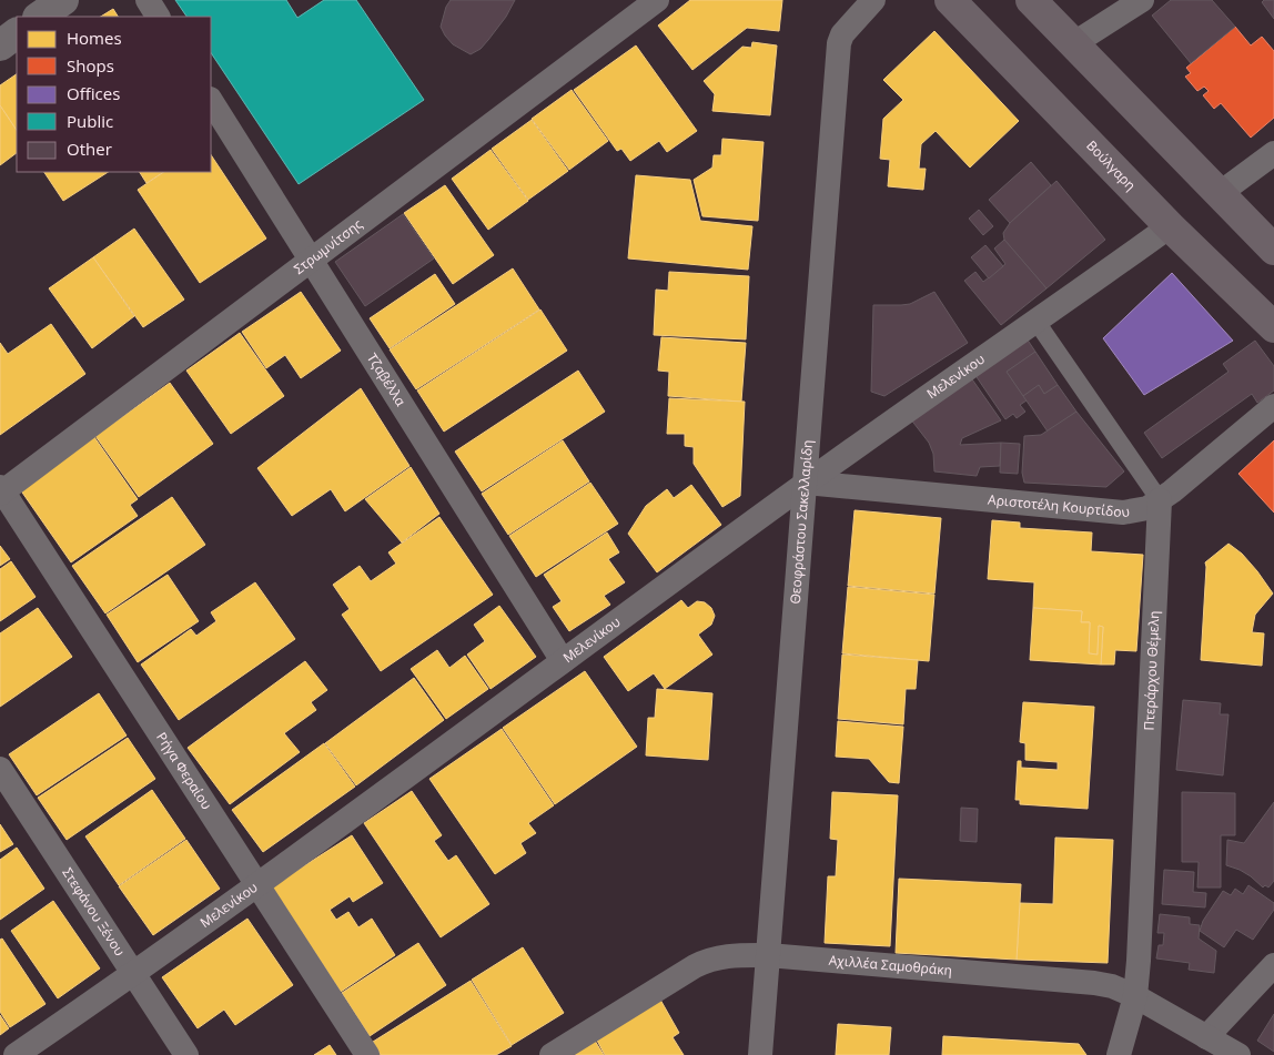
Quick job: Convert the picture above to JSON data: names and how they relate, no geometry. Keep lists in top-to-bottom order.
{
  "streets": {
    "main road": ["Βούλγαρη"],
    "street": [
      "Στρωμνίτσης",
      "Μελενίκου",
      "Τζαβέλλα",
      "Αριστοτέλη Κουρτίδου",
      "Θεοφράστου Σακελλαρίδη",
      "Πτεράρχου Θέμελη",
      "Ρήγα Φεραίου",
      "Στεφάνου Ξένου",
      "Αχιλλέα Σαμοθράκη"
    ]
  },
  "crossings": [
    ["Βούλγαρη", "Μελενίκου"],
    ["Στρωμνίτσης", "Τζαβέλλα"],
    ["Στρωμνίτσης", "Ρήγα Φεραίου"],
    ["Μελενίκου", "Τζαβέλλα"],
    ["Μελενίκου", "Αριστοτέλη Κουρτίδου"],
    ["Μελενίκου", "Θεοφράστου Σακελλαρίδη"],
    ["Μελενίκου", "Ρήγα Φεραίου"],
    ["Μελενίκου", "Στεφάνου Ξένου"],
    ["Αριστοτέλη Κουρτίδου", "Θεοφράστου Σακελλαρίδη"],
    ["Αριστοτέλη Κουρτίδου", "Πτεράρχου Θέμελη"],
    ["Θεοφράστου Σακελλαρίδη", "Αχιλλέα Σαμοθράκη"],
    ["Πτεράρχου Θέμελη", "Αχιλλέα Σαμοθράκη"]
  ],
  "legend": [
    "Homes",
    "Shops",
    "Offices",
    "Public",
    "Other"
  ]
}
